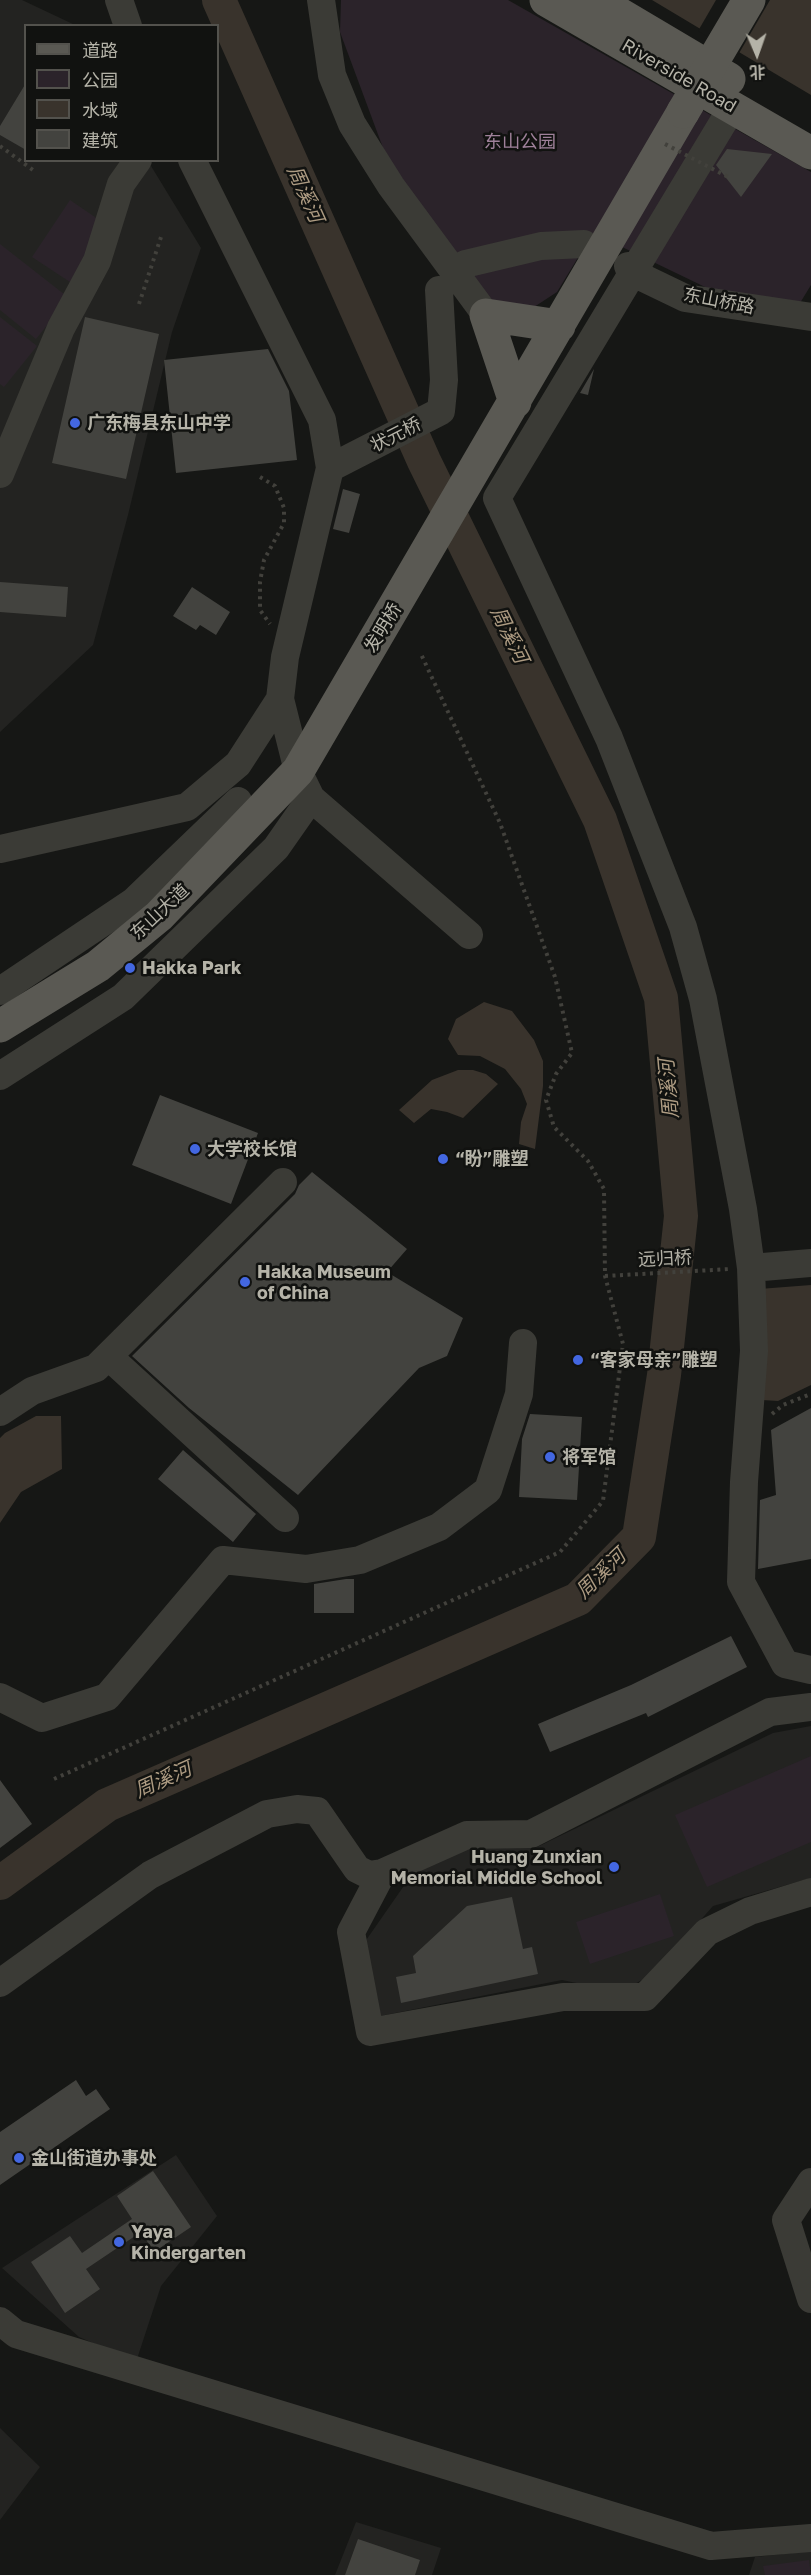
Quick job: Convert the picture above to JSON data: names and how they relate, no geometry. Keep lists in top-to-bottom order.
{
  "streets": {
    "main road": ["Riverside Road", "发明桥", "东山大道"],
    "street": ["东山桥路", "状元桥"],
    "path": ["远归桥"]
  },
  "crossings": [
    ["发明桥", "东山大道"]
  ],
  "water": ["周溪河"],
  "parks": ["东山公园"],
  "places": [
    "广东梅县东山中学",
    "Hakka Park",
    "大学校长馆",
    "“盼”雕塑",
    "Hakka Museum of China",
    "“客家母亲”雕塑",
    "将军馆",
    "Huang Zunxian Memorial Middle School",
    "金山街道办事处",
    "Yaya Kindergarten"
  ],
  "legend": [
    "道路",
    "公园",
    "水域",
    "建筑"
  ],
  "north": "bottom"
}
